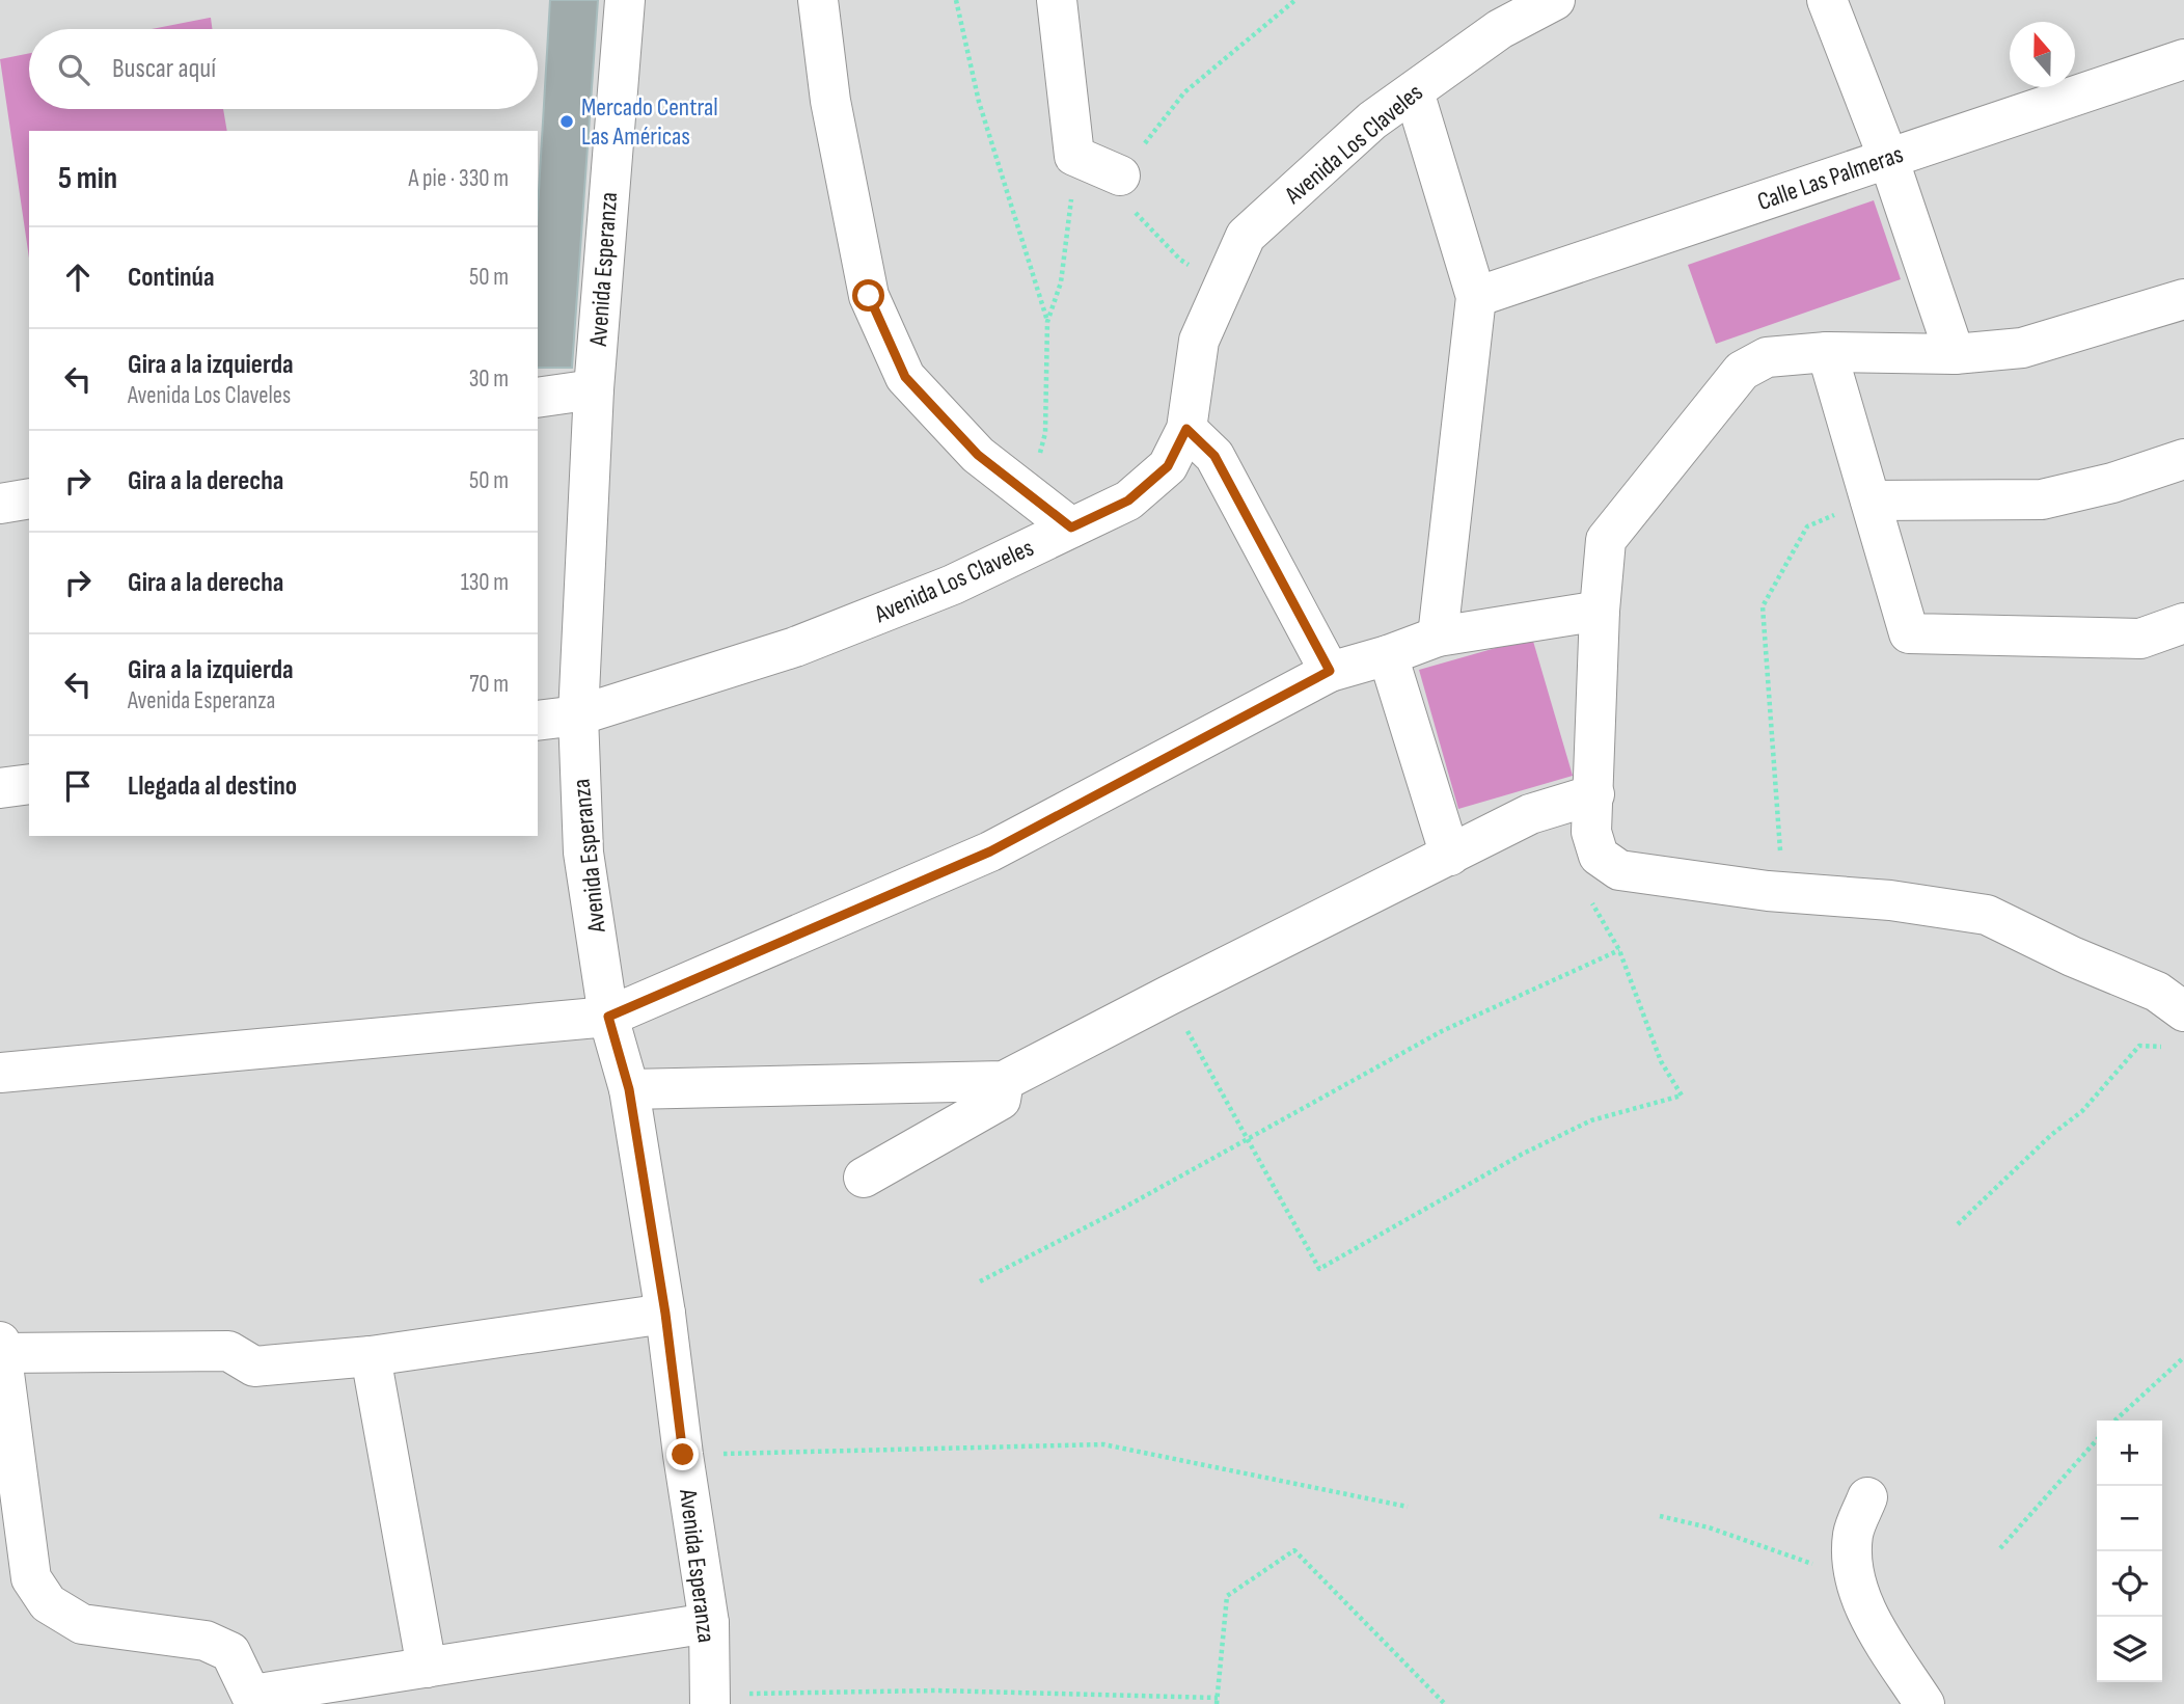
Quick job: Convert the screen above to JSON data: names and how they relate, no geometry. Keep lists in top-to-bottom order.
{
  "streets": {
    "street": ["Avenida Los Claveles", "Calle Las Palmeras", "Avenida Esperanza"]
  },
  "crossings": [
    ["Avenida Los Claveles", "Avenida Esperanza"]
  ],
  "places": ["Mercado Central Las Américas"],
  "north": "top",
  "page": {
    "search": "Buscar aquí",
    "heading": ["5 min", "A pie · 330 m"],
    "list": [
      ["Continúa", "50 m"],
      ["Gira a la izquierda", "Avenida Los Claveles", "30 m"],
      ["Gira a la derecha", "50 m"],
      ["Gira a la derecha", "130 m"],
      ["Gira a la izquierda", "Avenida Esperanza", "70 m"],
      "Llegada al destino"
    ],
    "map_buttons": ["+", "−"]
  }
}
